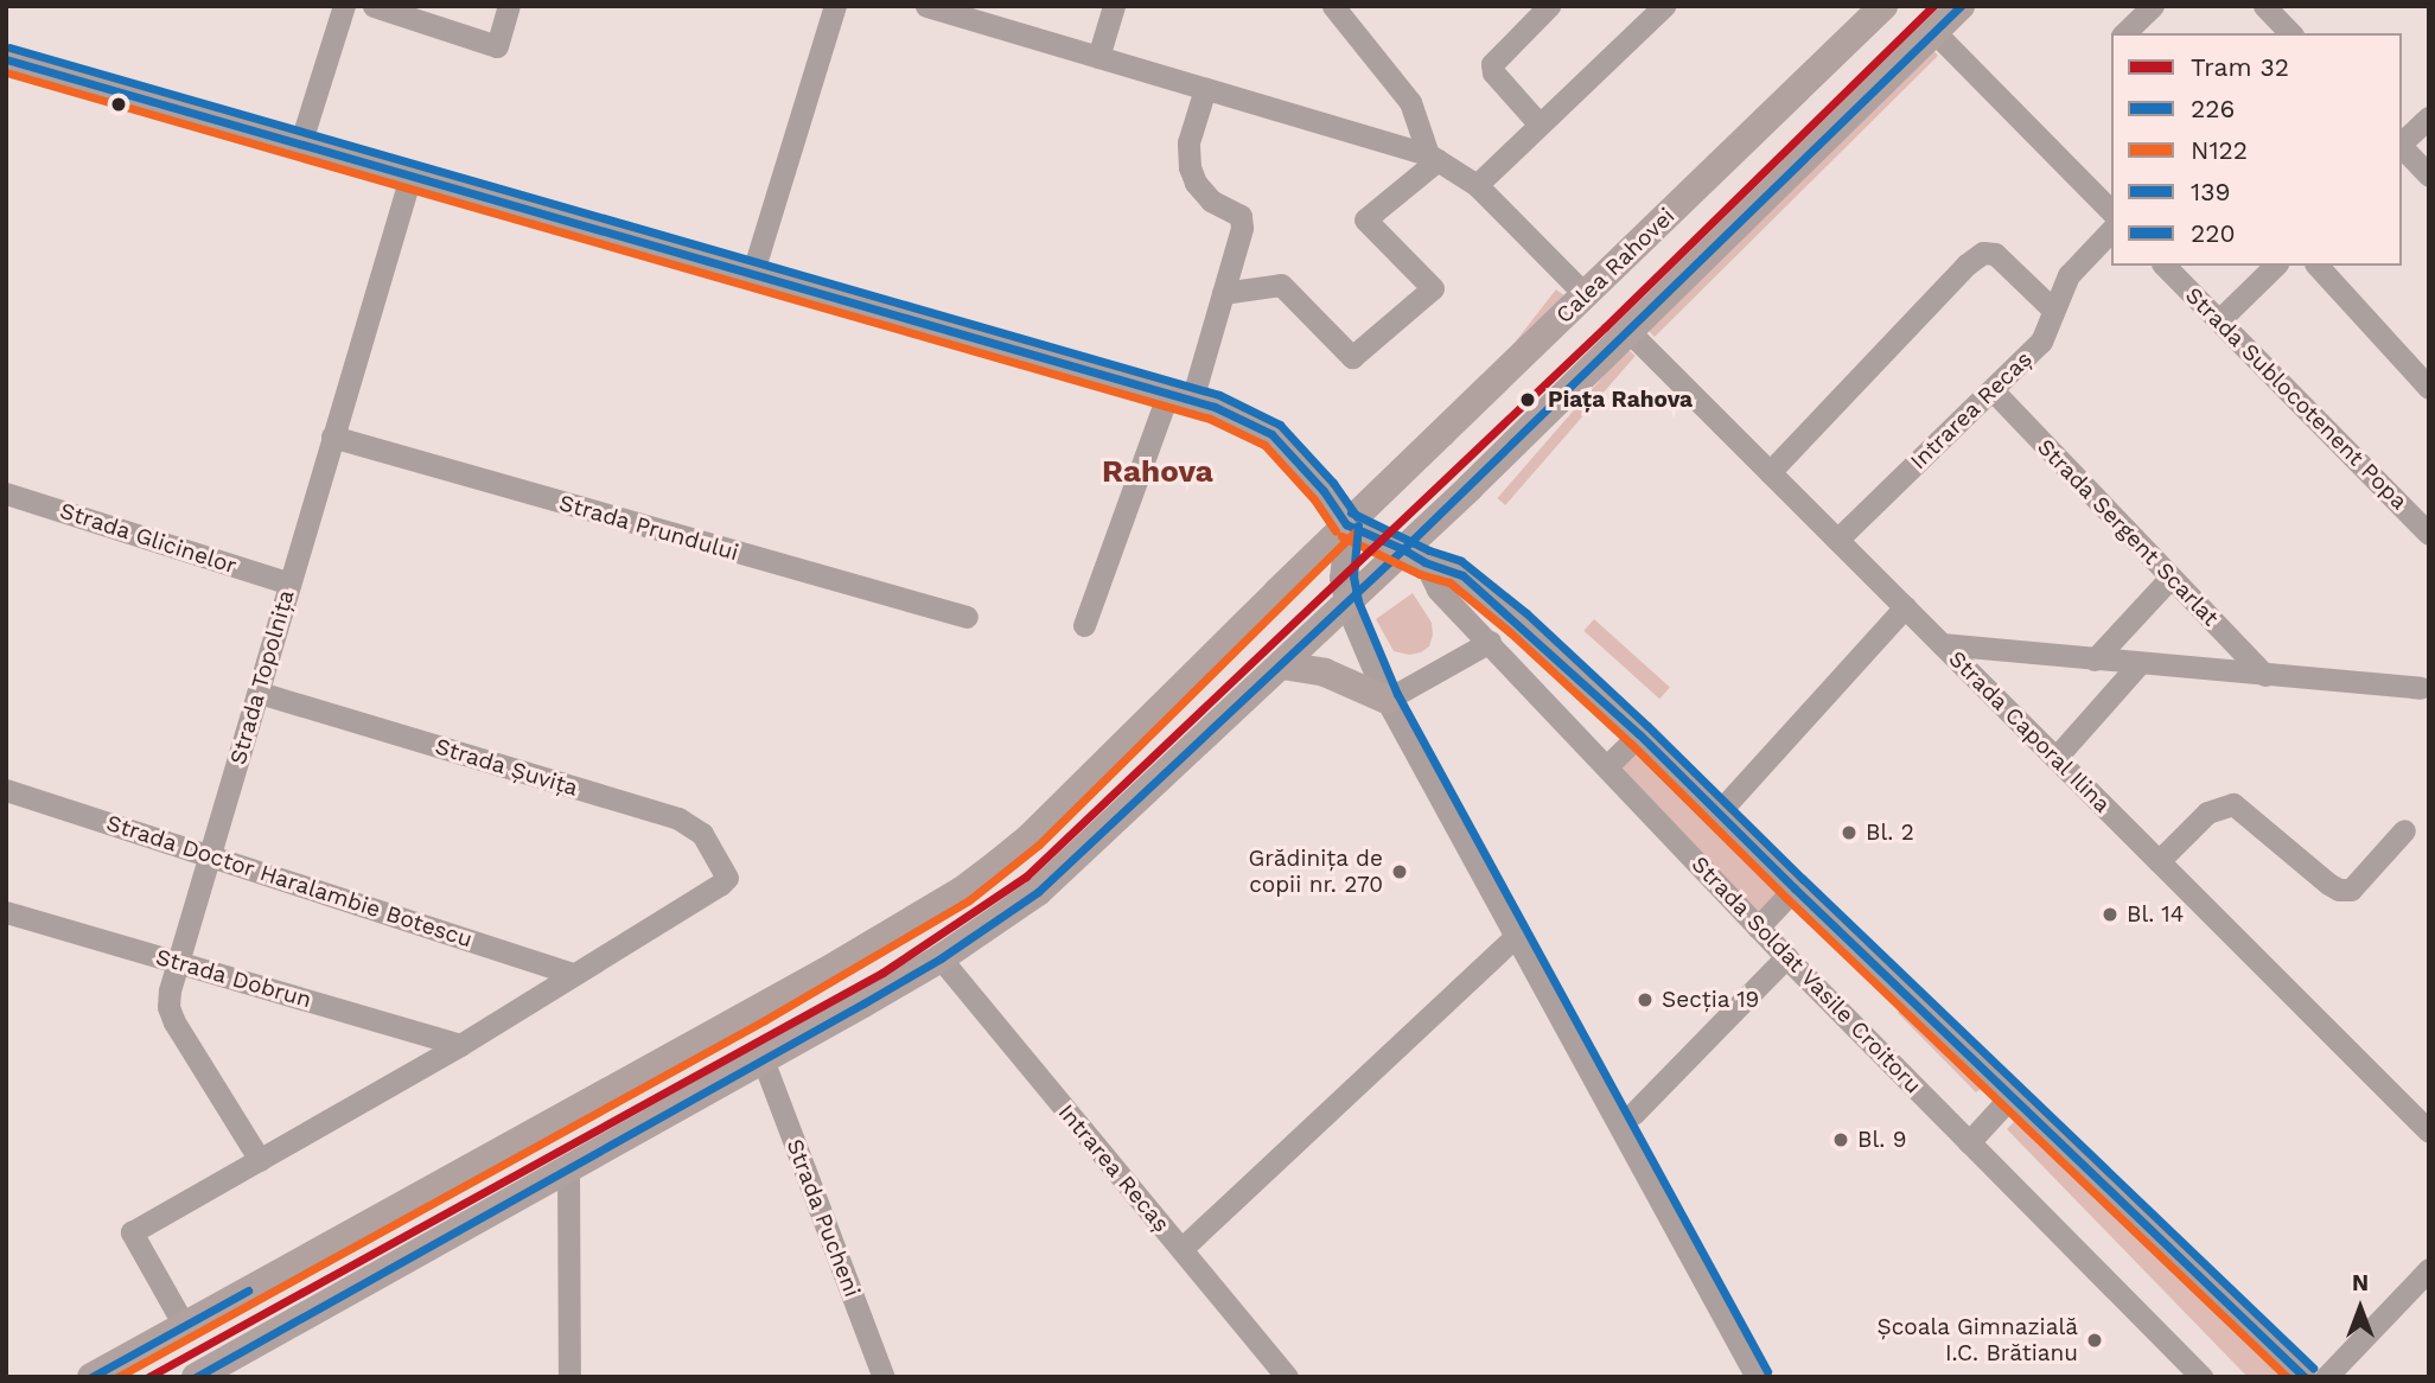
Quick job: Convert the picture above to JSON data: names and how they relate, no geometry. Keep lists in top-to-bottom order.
{
  "streets": {
    "main road": ["Calea Rahovei"],
    "street": [
      "Strada Sublocotenent Popa",
      "Intrarea Recaș",
      "Strada Prundului",
      "Strada Sergent Scarlat",
      "Strada Glicinelor",
      "Strada Topolnița",
      "Strada Caporal Ilina",
      "Strada Șuvița",
      "Strada Doctor Haralambie Botescu",
      "Strada Soldat Vasile Croitoru",
      "Strada Dobrun",
      "Strada Pucheni"
    ]
  },
  "crossings": [
    ["Intrarea Recaș", "Strada Sergent Scarlat"],
    ["Intrarea Recaș", "Strada Caporal Ilina"],
    ["Strada Prundului", "Strada Topolnița"],
    ["Strada Glicinelor", "Strada Topolnița"],
    ["Strada Topolnița", "Strada Șuvița"],
    ["Strada Topolnița", "Strada Doctor Haralambie Botescu"],
    ["Strada Topolnița", "Strada Dobrun"],
    ["Strada Șuvița", "Strada Doctor Haralambie Botescu"]
  ],
  "districts": ["Rahova"],
  "places": [
    "Piața Rahova",
    "Bl. 2",
    "Grădinița de copii nr. 270",
    "Bl. 14",
    "Secția 19",
    "Bl. 9",
    "Școala Gimnazială I.C. Brătianu"
  ],
  "lines": [
    "tram line 32",
    "transit line 220",
    "transit line 139",
    "transit line 226",
    "transit line N122"
  ],
  "legend": [
    "Tram 32",
    "226",
    "N122",
    "139",
    "220"
  ],
  "north": "top"
}
